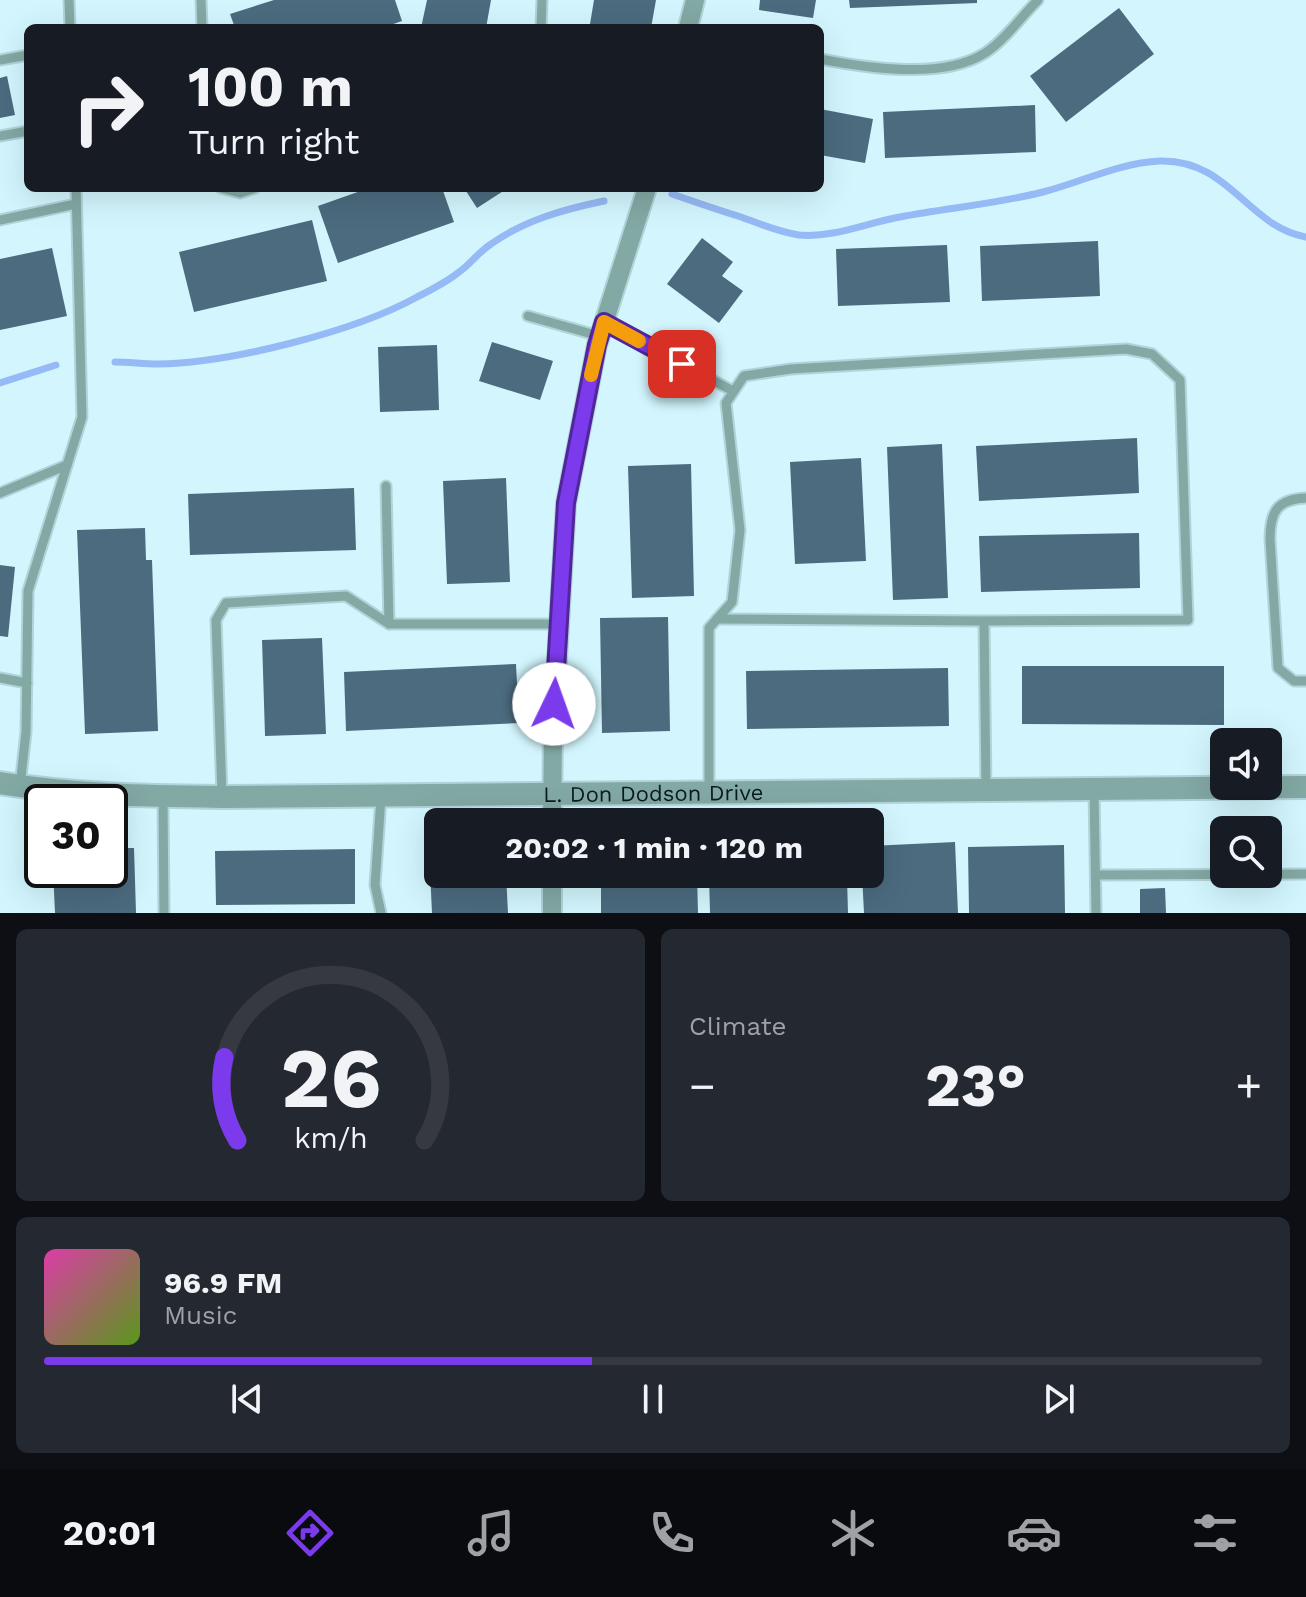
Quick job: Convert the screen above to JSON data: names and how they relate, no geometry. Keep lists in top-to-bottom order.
{
  "streets": {
    "street": ["L. Don Dodson Drive"]
  },
  "page": {
    "turn": ["100 m", "Turn right"],
    "limit": "30",
    "trip": "20:02 · 1 min · 120 m",
    "tile": "Climate",
    "heat": ["−", "23°", "+"],
    "song": ["96.9 FM", "Music"],
    "tabs": "20:01",
    "gauge": ["26", "km/h"]
  }
}
